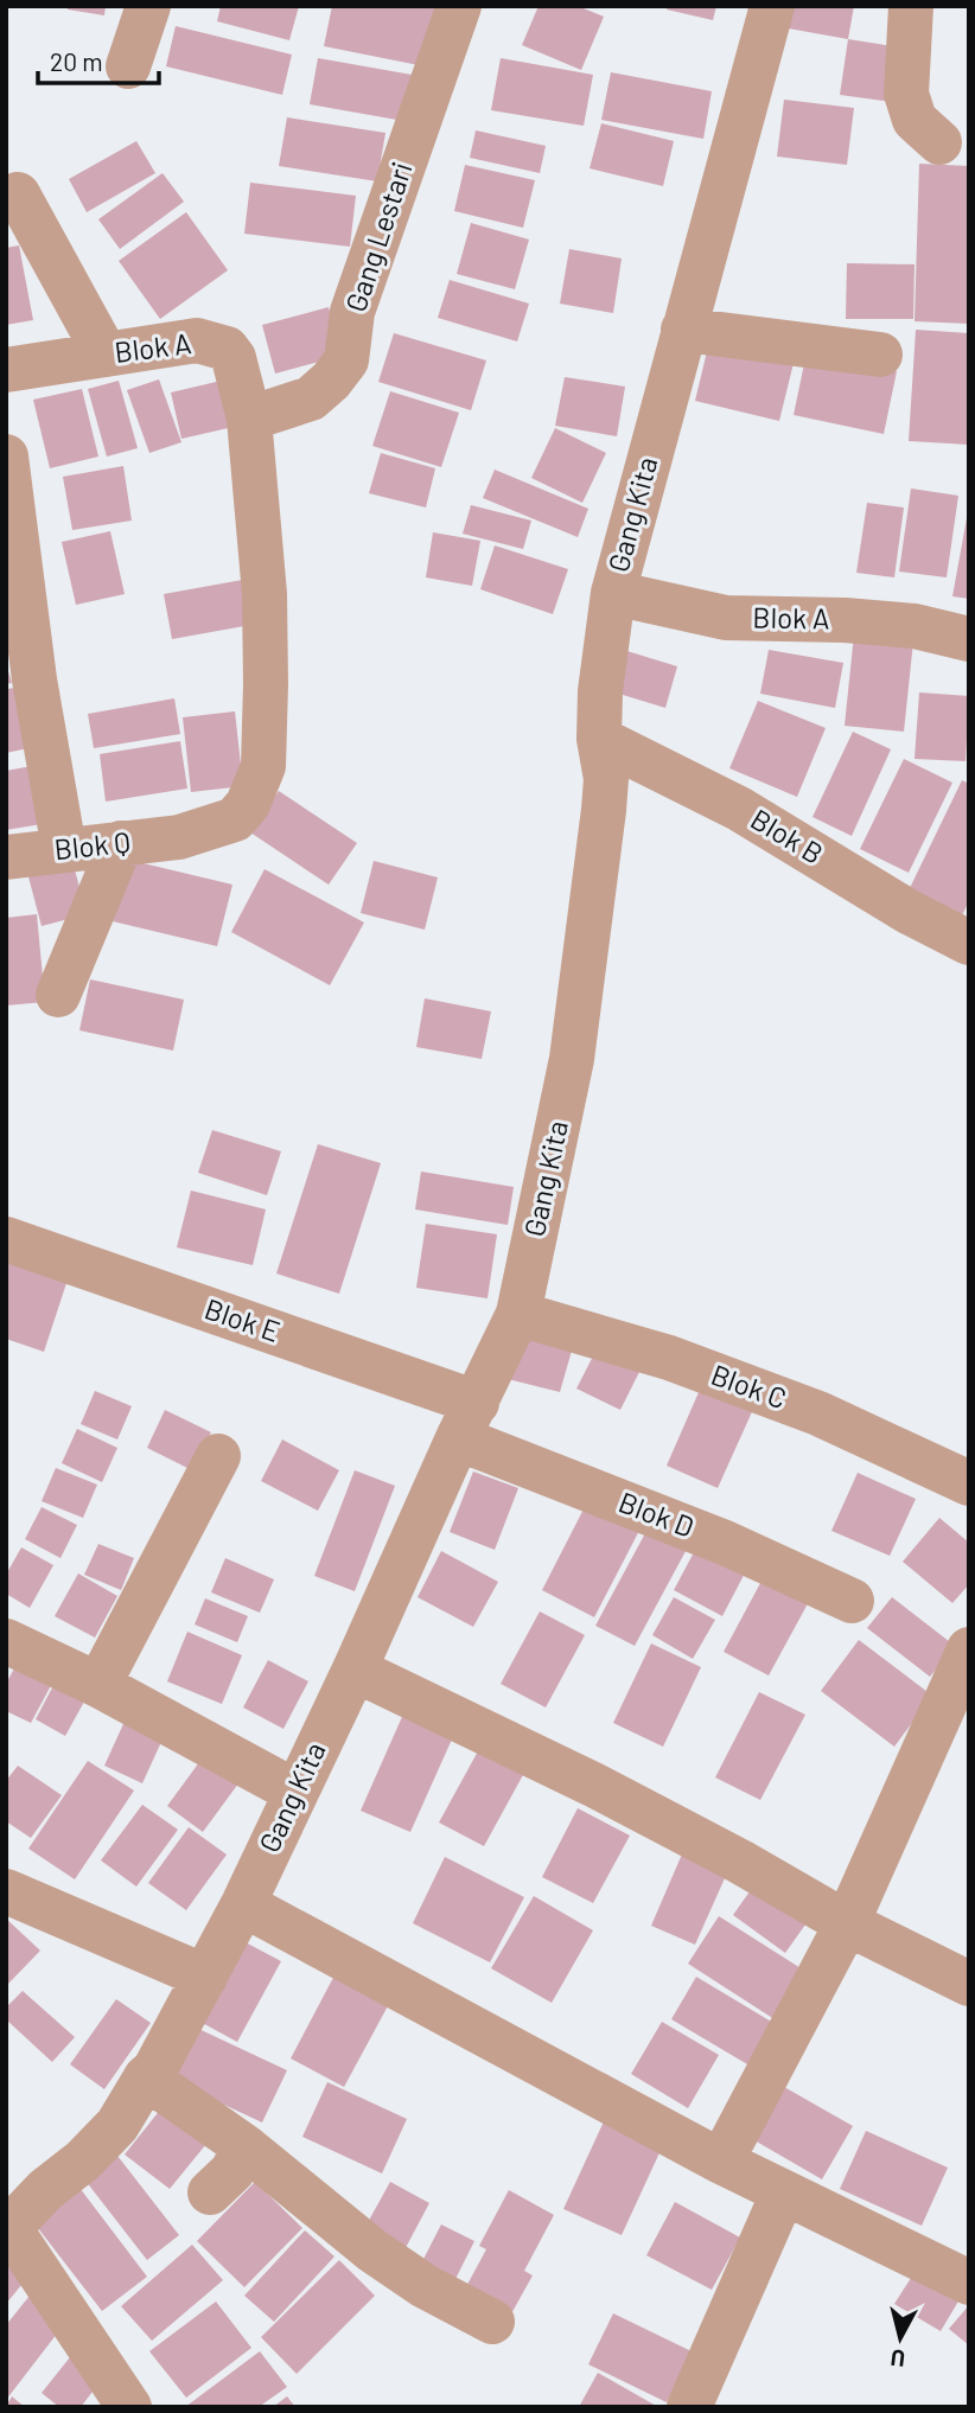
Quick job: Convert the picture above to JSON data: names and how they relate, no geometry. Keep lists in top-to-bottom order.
{
  "streets": {
    "street": [
      "Gang Lestari",
      "Blok A",
      "Gang Kita",
      "Blok B",
      "Blok Q",
      "Blok E",
      "Blok C",
      "Blok D"
    ]
  },
  "crossings": [
    ["Gang Lestari", "Blok A"],
    ["Gang Lestari", "Blok Q"],
    ["Blok A", "Gang Kita"],
    ["Blok A", "Blok Q"],
    ["Gang Kita", "Blok B"],
    ["Gang Kita", "Blok E"],
    ["Gang Kita", "Blok C"],
    ["Gang Kita", "Blok D"],
    ["Blok E", "Blok D"]
  ],
  "scale_bar": "20 m",
  "north": "bottom"
}
